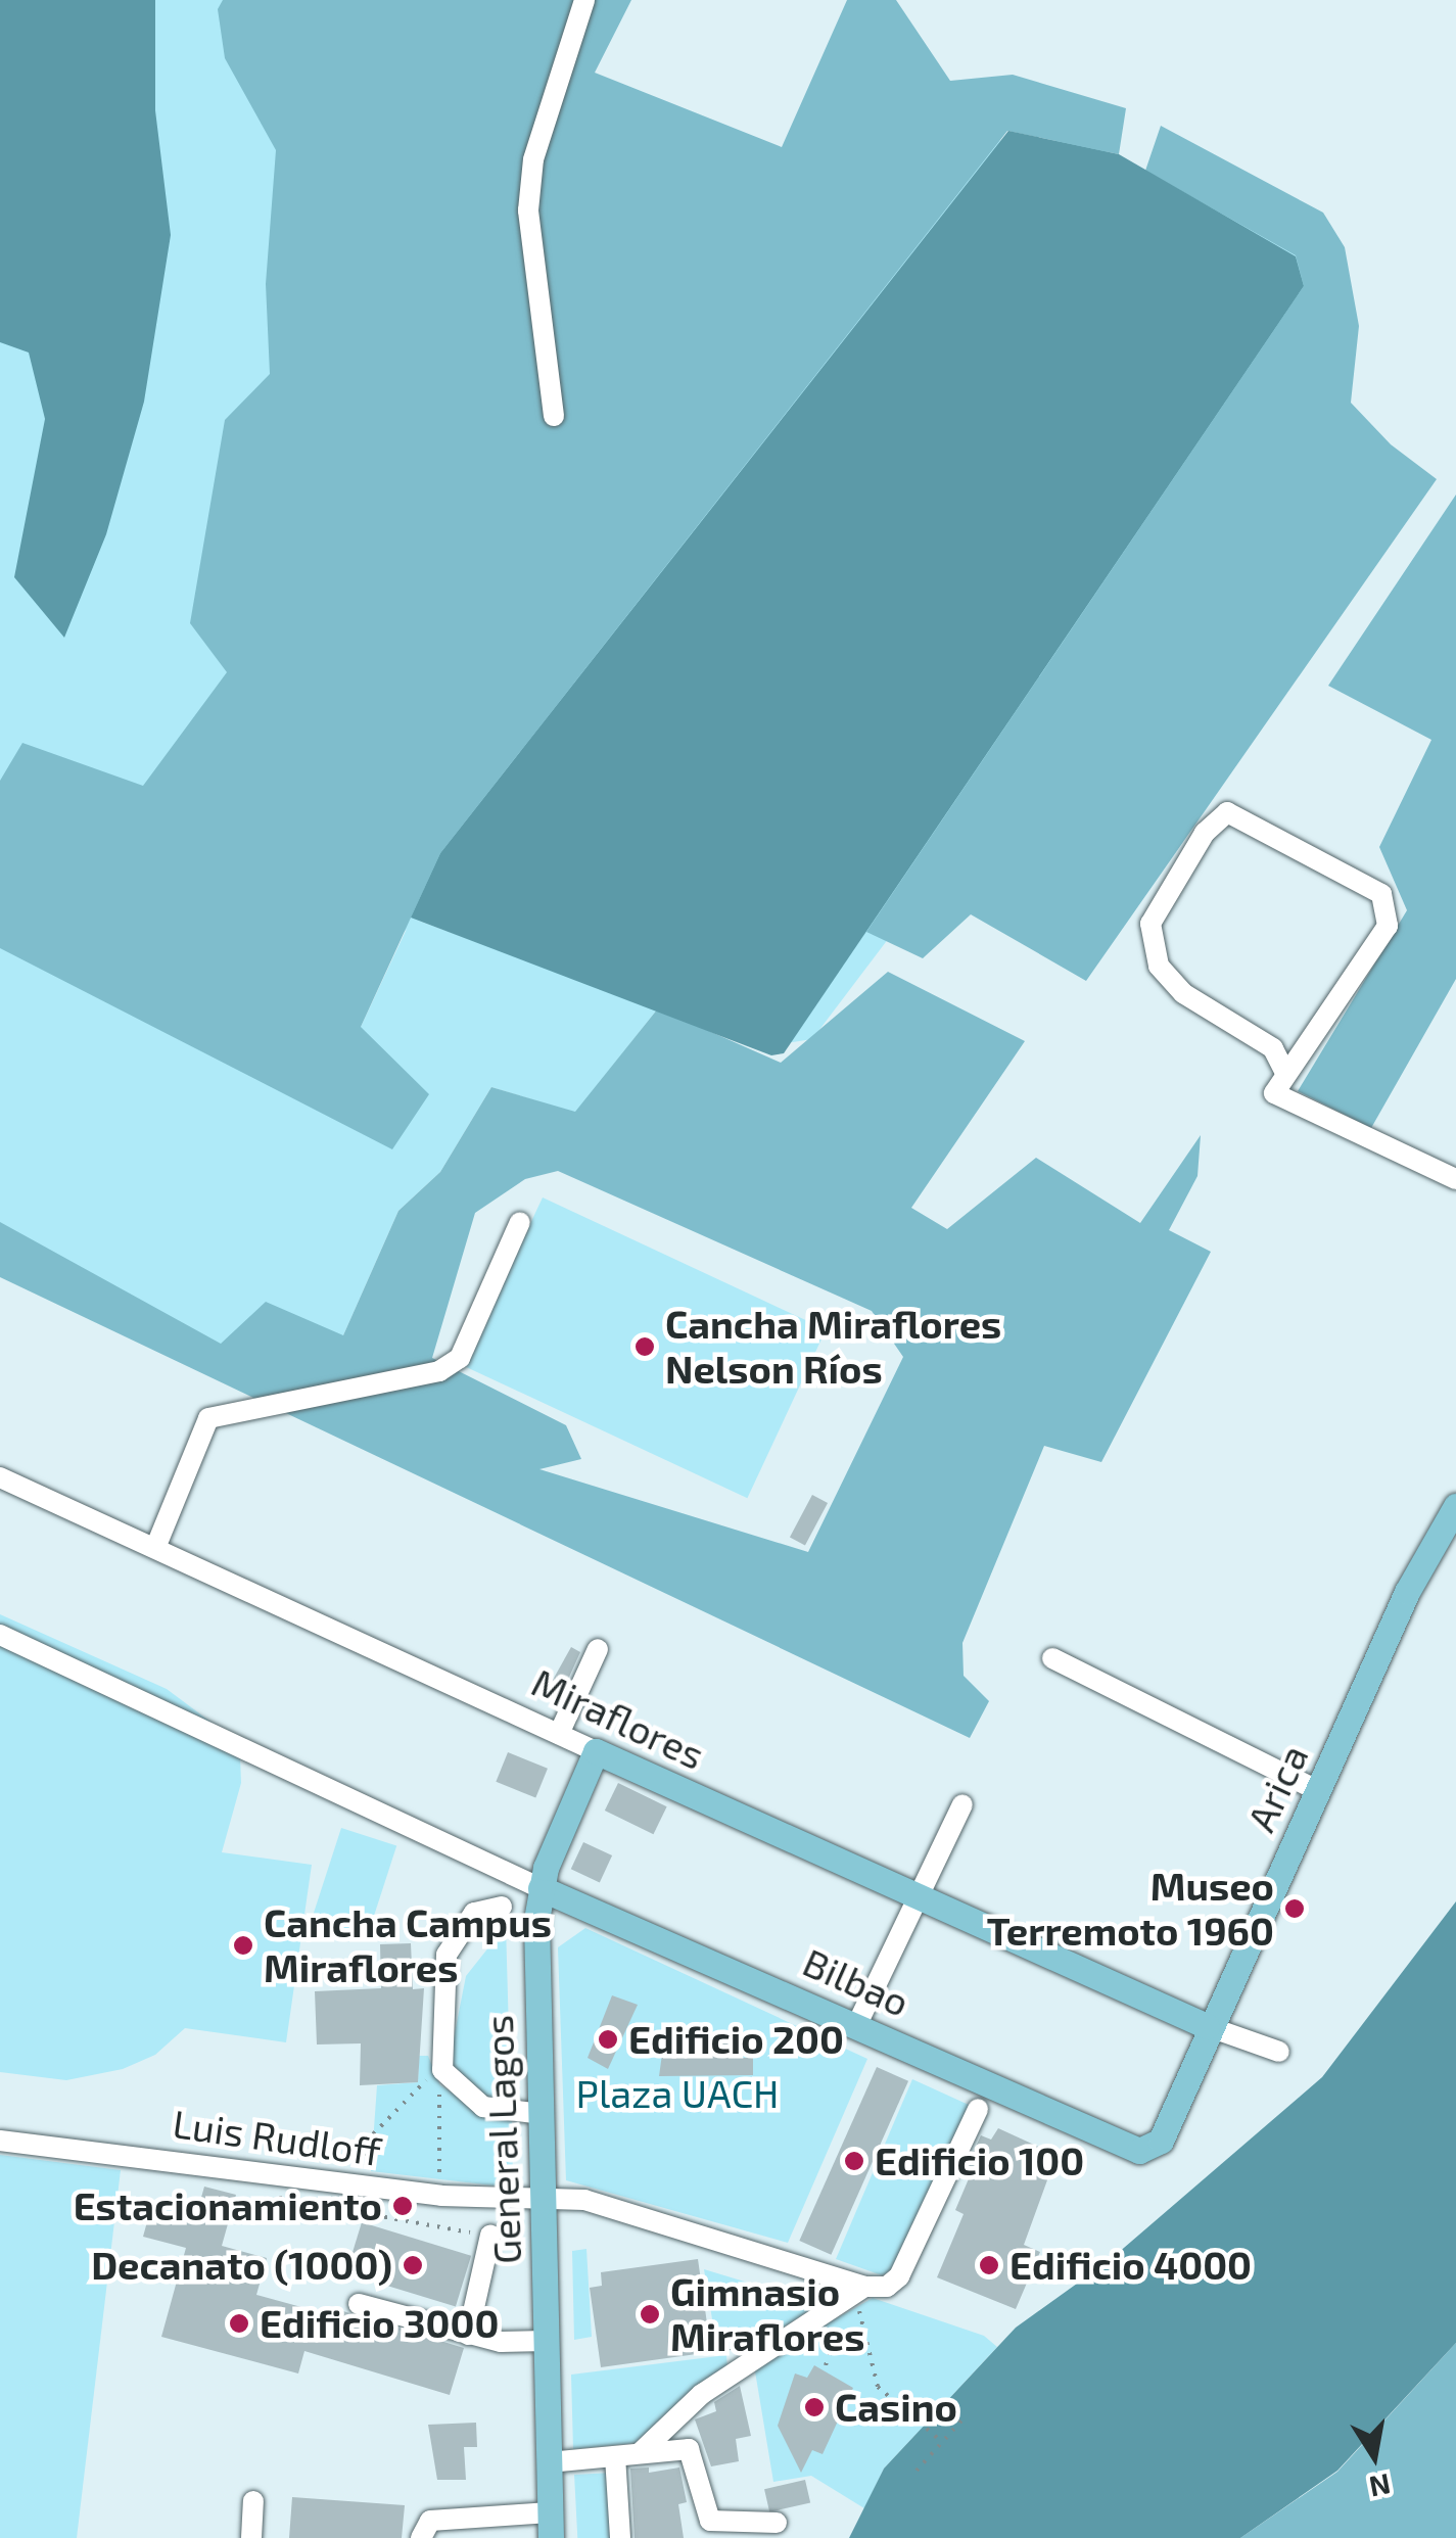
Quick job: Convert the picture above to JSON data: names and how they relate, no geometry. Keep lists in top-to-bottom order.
{
  "streets": {
    "main road": [
      "Miraflores",
      "Arica",
      "Bilbao",
      "General Lagos"
    ],
    "street": ["Luis Rudloff"]
  },
  "crossings": [
    ["Miraflores", "Arica"],
    ["Miraflores", "General Lagos"],
    ["Arica", "Bilbao"],
    ["Bilbao", "General Lagos"],
    ["Luis Rudloff", "General Lagos"]
  ],
  "parks": ["Plaza UACH"],
  "places": [
    "Cancha Miraflores Nelson Ríos",
    "Museo Terremoto 1960",
    "Cancha Campus Miraflores",
    "Edificio 200",
    "Edificio 100",
    "Estacionamiento",
    "Decanato (1000)",
    "Edificio 4000",
    "Gimnasio Miraflores",
    "Edificio 3000",
    "Casino"
  ],
  "north": "bottom"
}
